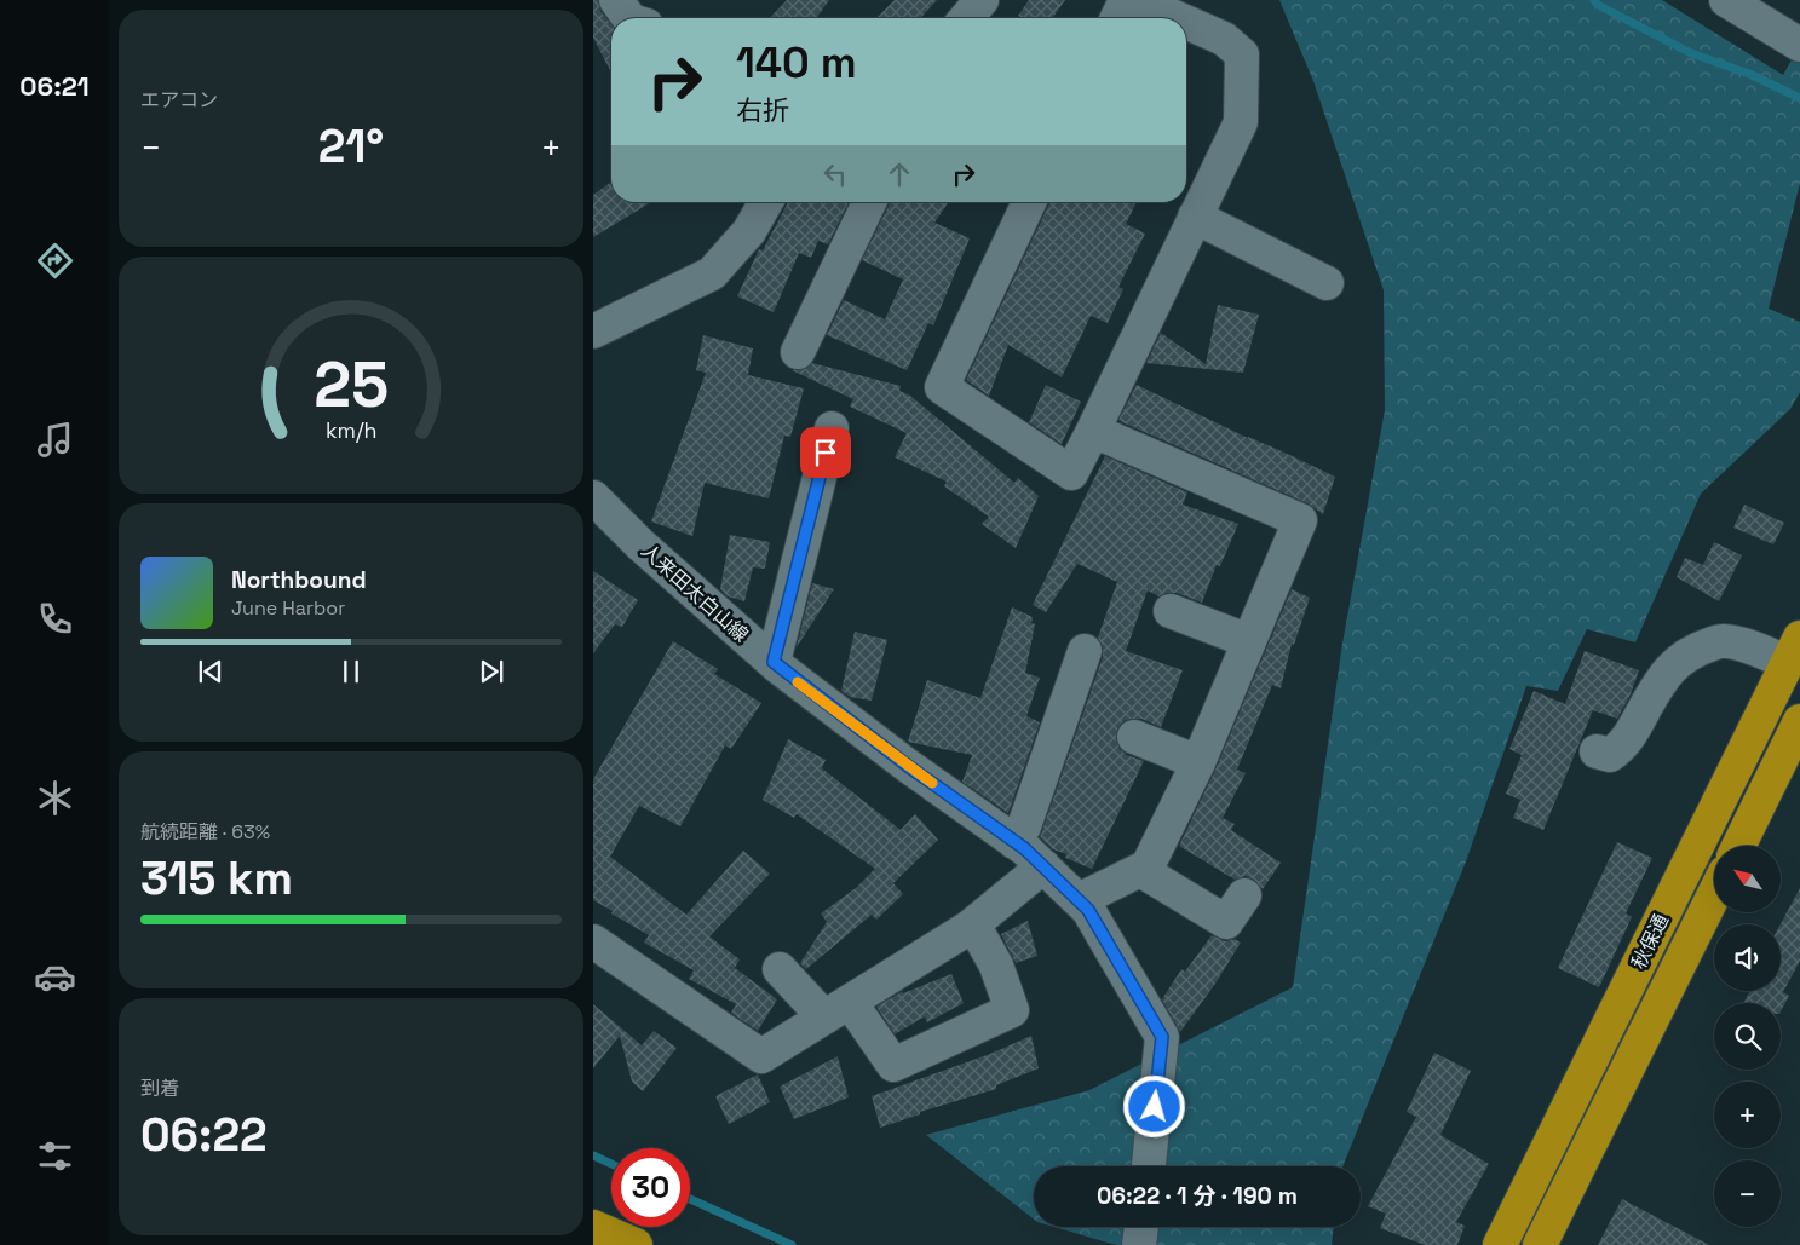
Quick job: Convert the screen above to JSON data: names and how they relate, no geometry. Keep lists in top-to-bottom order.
{
  "streets": {
    "highway": ["秋保通"],
    "street": ["人来田太白山線"]
  },
  "north": "top left",
  "page": {
    "tabs": "06:21",
    "tile": [
      "エアコン",
      ["航続距離 · 63%", "315 km"],
      ["到着", "06:22"]
    ],
    "turn": ["140 m", "右折"],
    "heat": ["−", "21°", "+"],
    "song": ["Northbound", "June Harbor"],
    "map_buttons": ["+", "−"],
    "limit": "30",
    "trip": "06:22 · 1 分 · 190 m",
    "gauge": ["25", "km/h"]
  }
}
